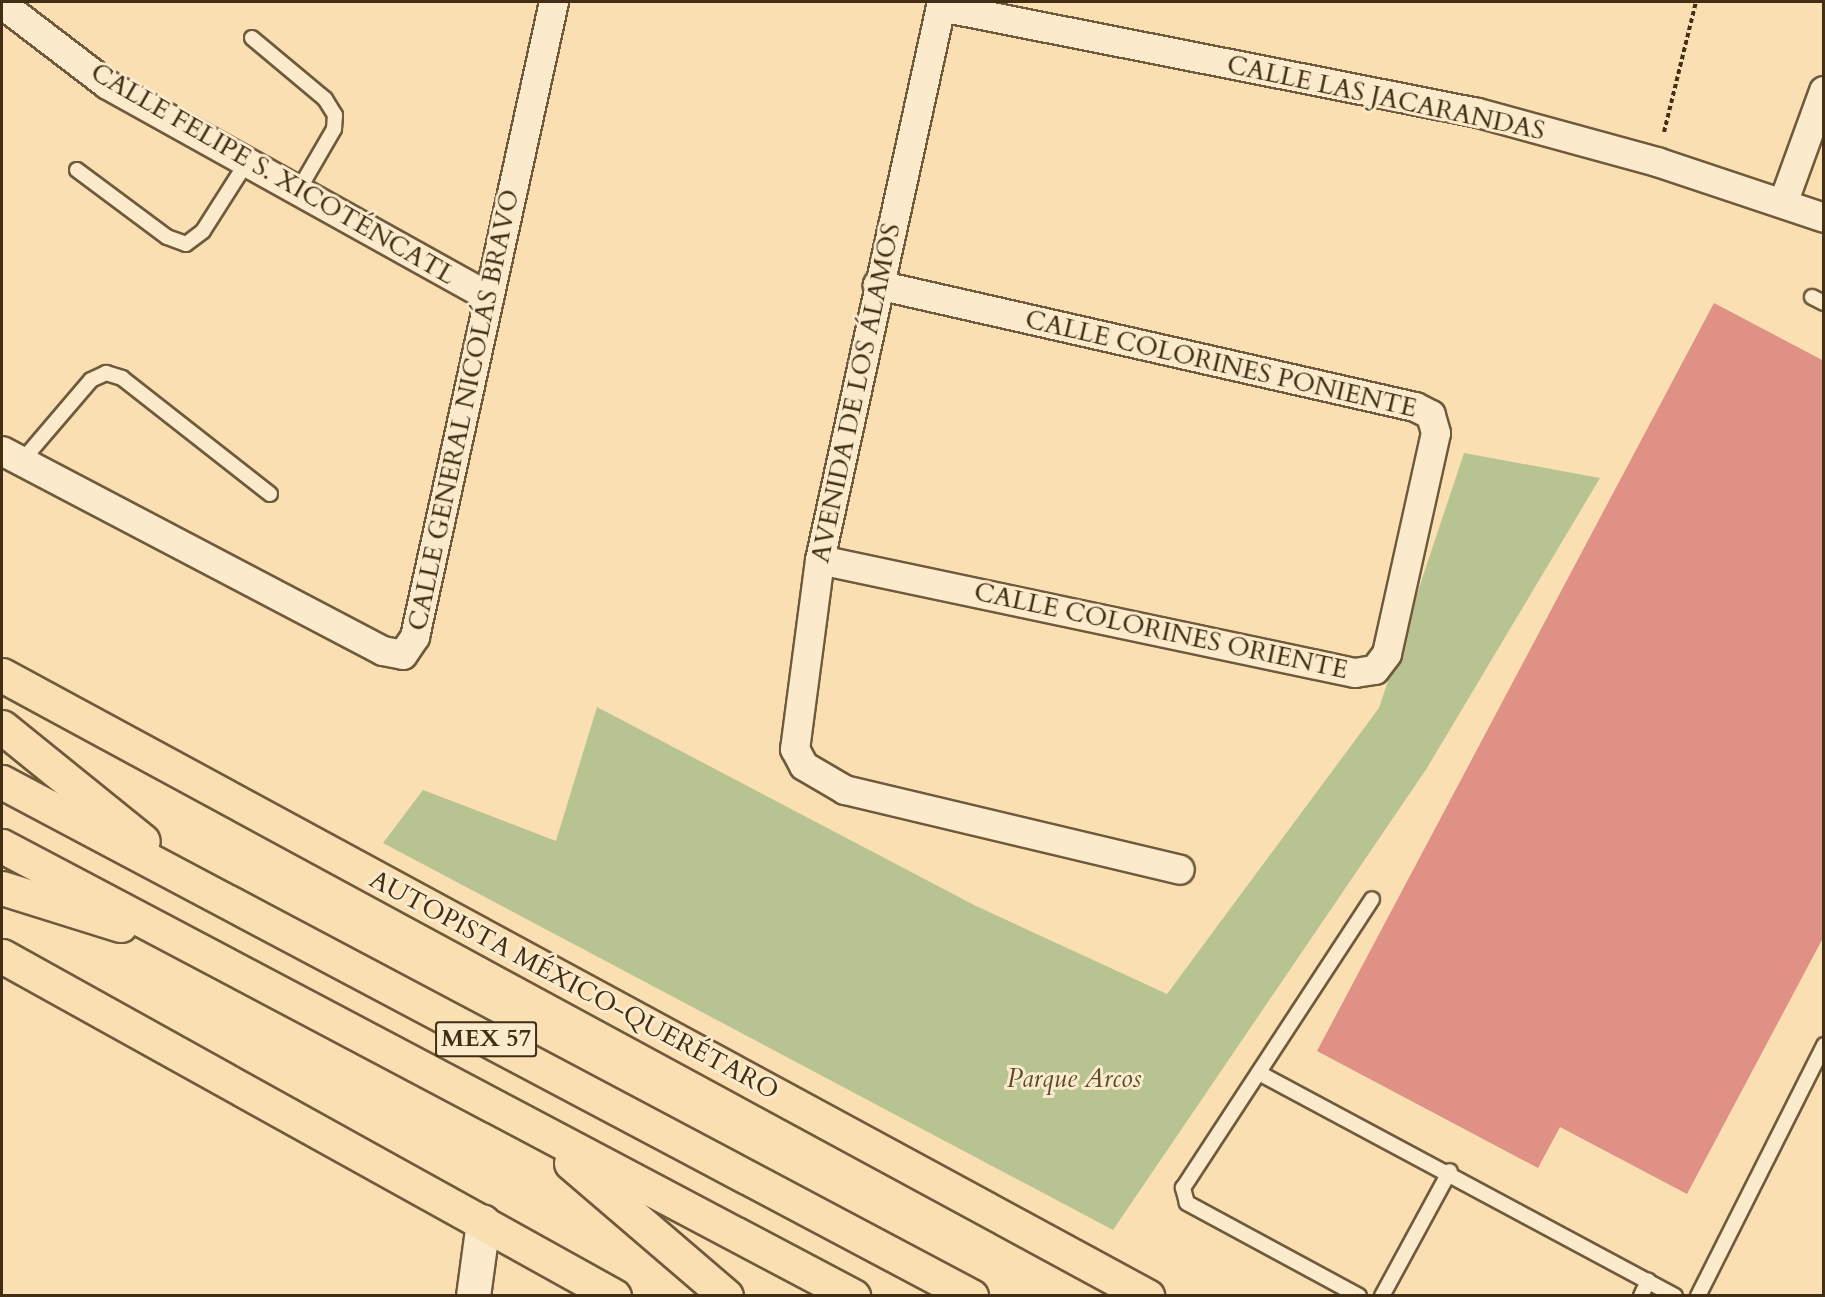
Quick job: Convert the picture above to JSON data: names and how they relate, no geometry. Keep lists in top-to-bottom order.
{
  "streets": {
    "main road": ["AUTOPISTA MÉXICO-QUERÉTARO", "MEX 57"],
    "street": [
      "CALLE LAS JACARANDAS",
      "CALLE FELIPE S. XICOTÉNCATL",
      "CALLE COLORINES PONIENTE",
      "AVENIDA DE LOS ÁLAMOS",
      "CALLE GENERAL NICOLÁS BRAVO",
      "CALLE COLORINES ORIENTE"
    ]
  },
  "crossings": [
    ["CALLE LAS JACARANDAS", "AVENIDA DE LOS ÁLAMOS"],
    ["CALLE FELIPE S. XICOTÉNCATL", "CALLE GENERAL NICOLÁS BRAVO"],
    ["CALLE COLORINES PONIENTE", "AVENIDA DE LOS ÁLAMOS"],
    ["CALLE COLORINES PONIENTE", "CALLE COLORINES ORIENTE"],
    ["AVENIDA DE LOS ÁLAMOS", "CALLE COLORINES ORIENTE"]
  ],
  "parks": ["Parque Arcos"]
}
